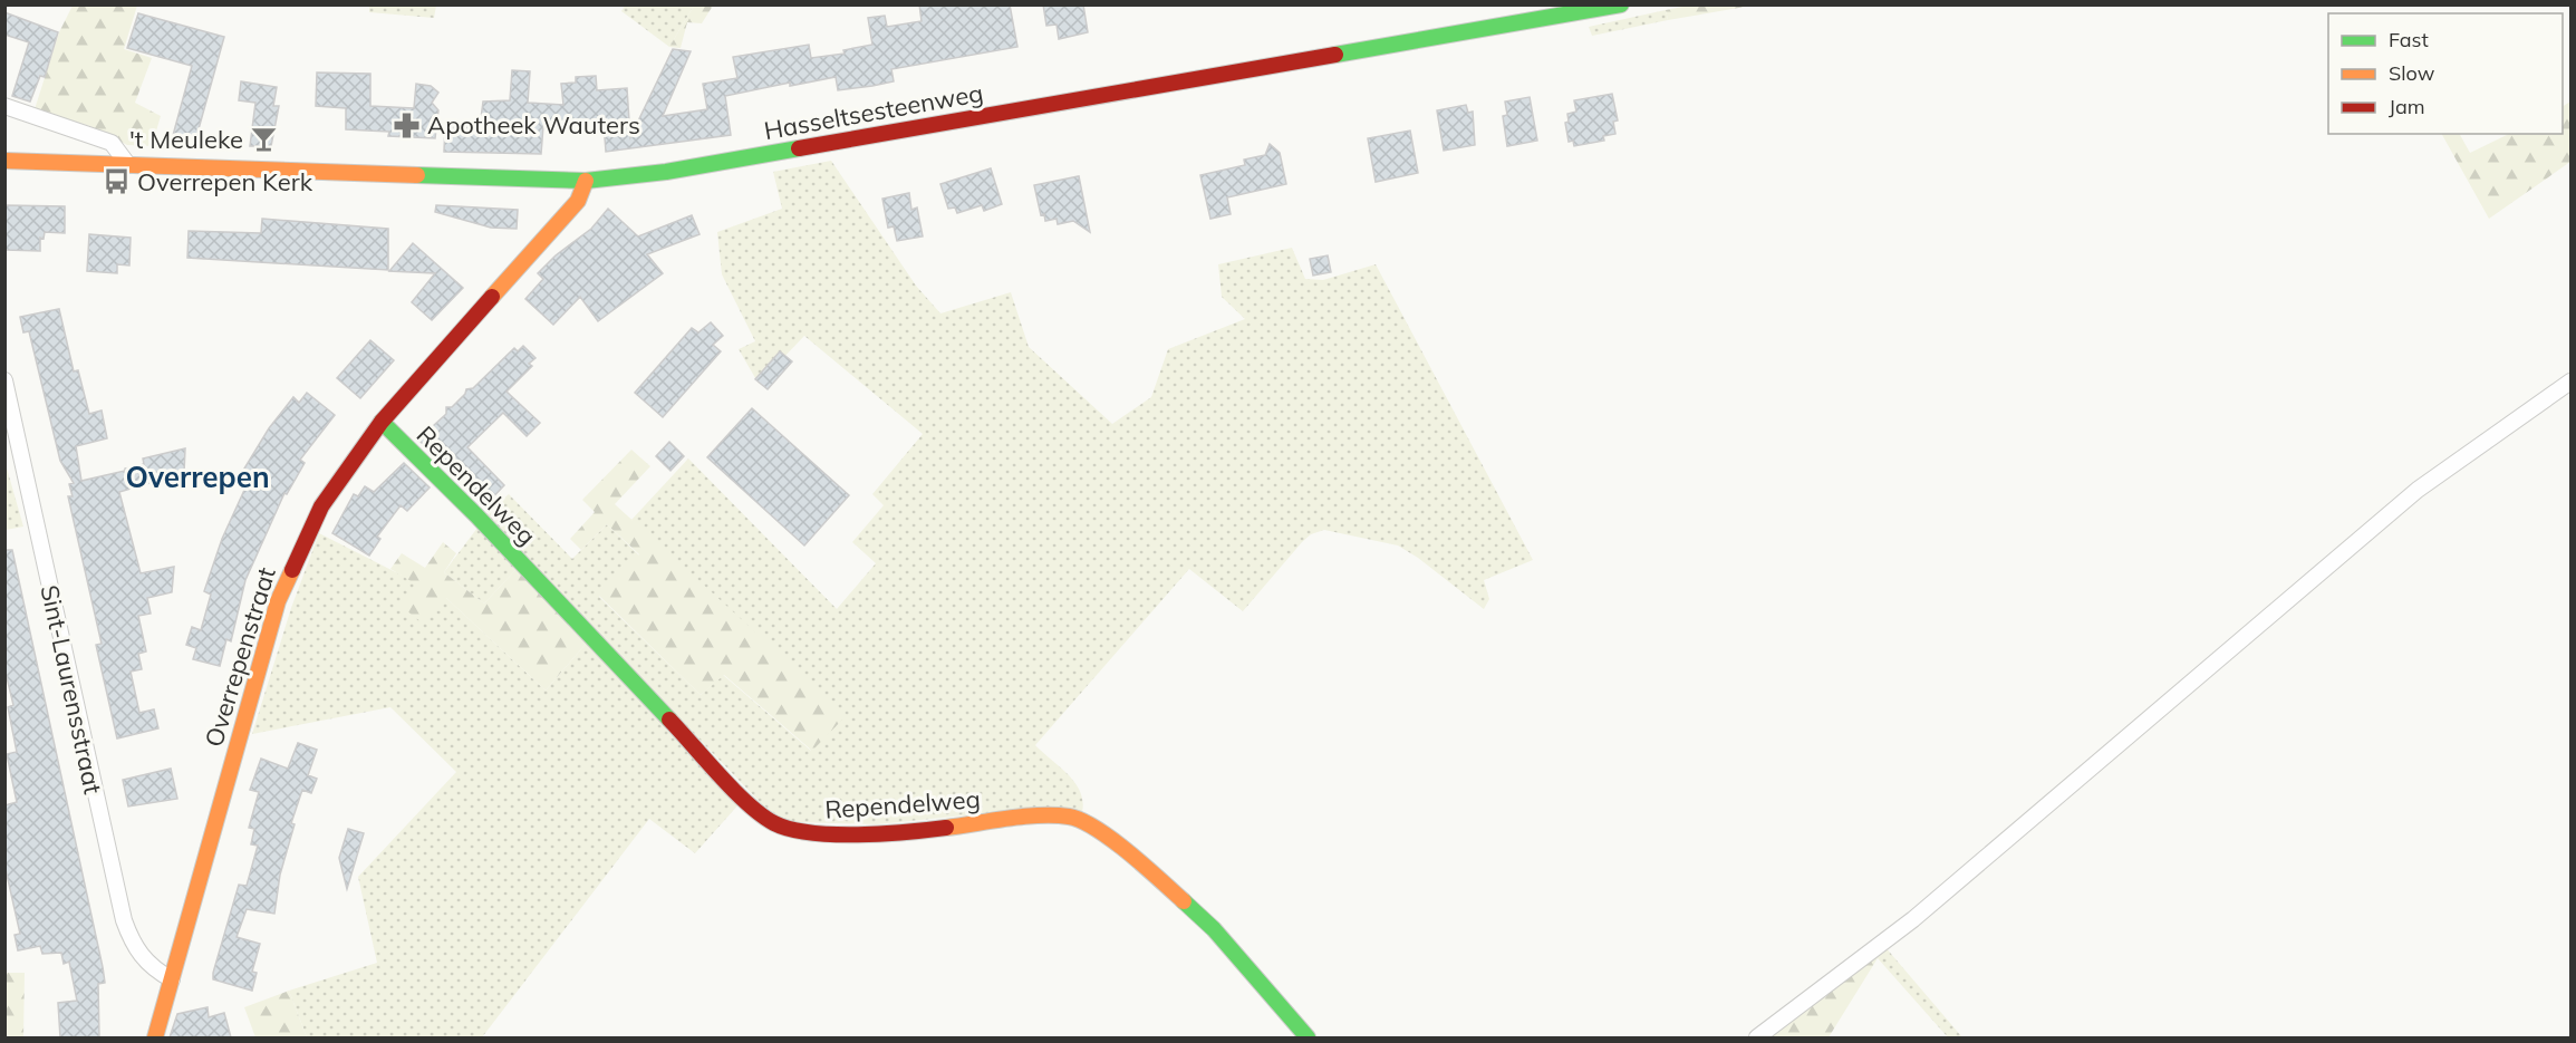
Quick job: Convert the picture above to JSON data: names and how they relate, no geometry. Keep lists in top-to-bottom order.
{
  "streets": {
    "street": [
      "Hasseltsesteenweg",
      "Rependelweg",
      "Overrepenstraat",
      "Sint-Laurensstraat"
    ]
  },
  "crossings": [
    ["Hasseltsesteenweg", "Overrepenstraat"],
    ["Rependelweg", "Overrepenstraat"],
    ["Overrepenstraat", "Sint-Laurensstraat"]
  ],
  "districts": ["Overrepen"],
  "places": {
    "pharmacy": ["Apotheek Wauters"],
    "bar": ["'t Meuleke"],
    "bus stop": ["Overrepen Kerk"]
  },
  "legend": ["Fast", "Slow", "Jam"]
}
